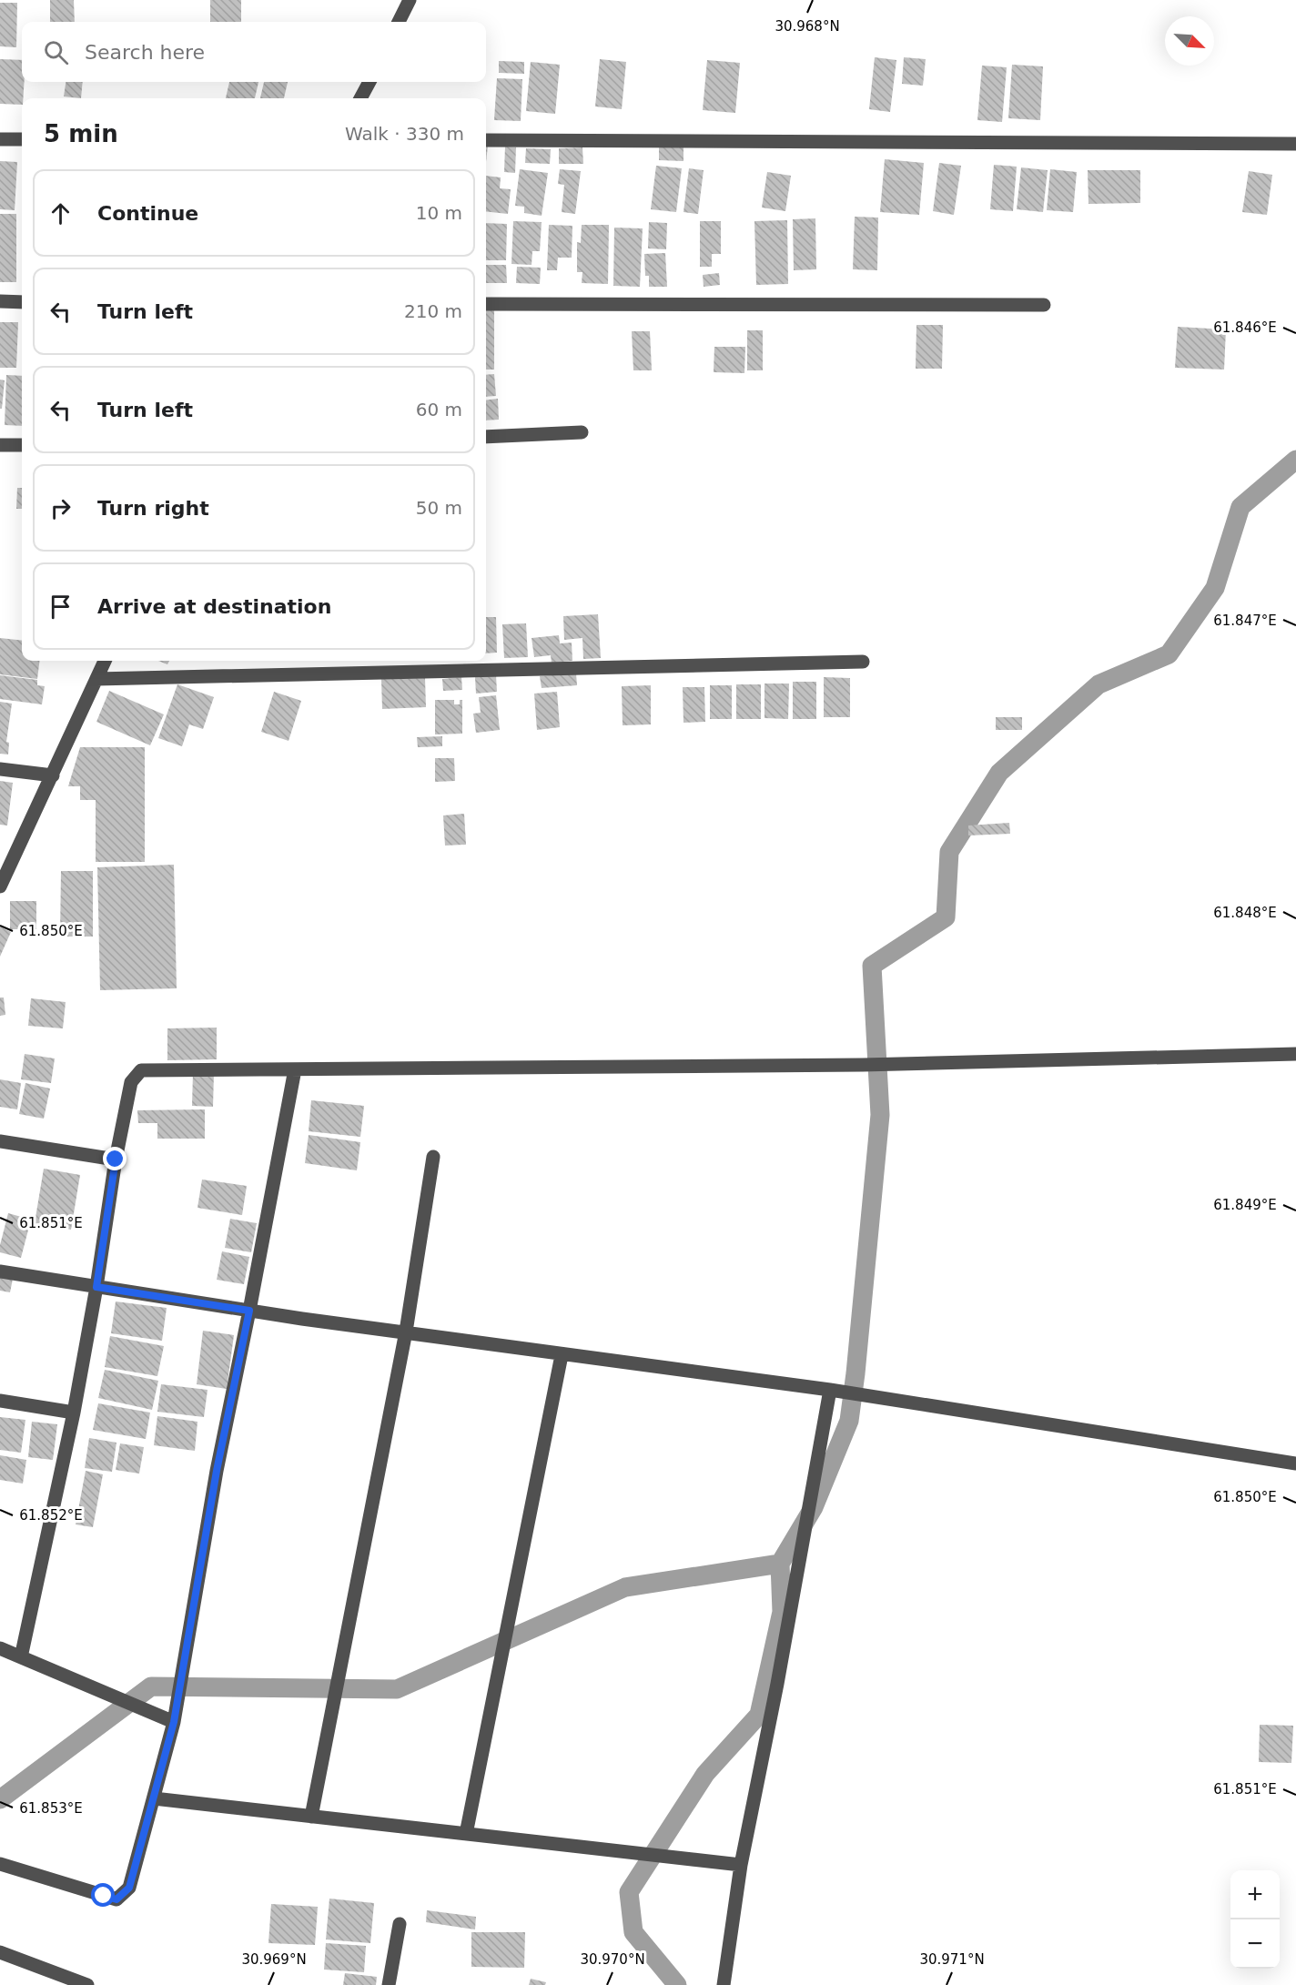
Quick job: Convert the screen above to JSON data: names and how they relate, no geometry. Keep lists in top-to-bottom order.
{
  "north": "bottom right",
  "page": {
    "search": "Search here",
    "heading": ["5 min", "Walk · 330 m"],
    "list": [
      ["Continue", "10 m"],
      ["Turn left", "210 m"],
      ["Turn left", "60 m"],
      ["Turn right", "50 m"],
      "Arrive at destination"
    ],
    "map_buttons": ["+", "−"]
  },
  "coordinates": [
    "30.968°N",
    "61.846°E",
    "61.847°E",
    "61.848°E",
    "61.850°E",
    "61.849°E",
    "61.851°E",
    "61.852°E",
    "61.853°E",
    "30.969°N",
    "30.970°N",
    "30.971°N"
  ]
}
